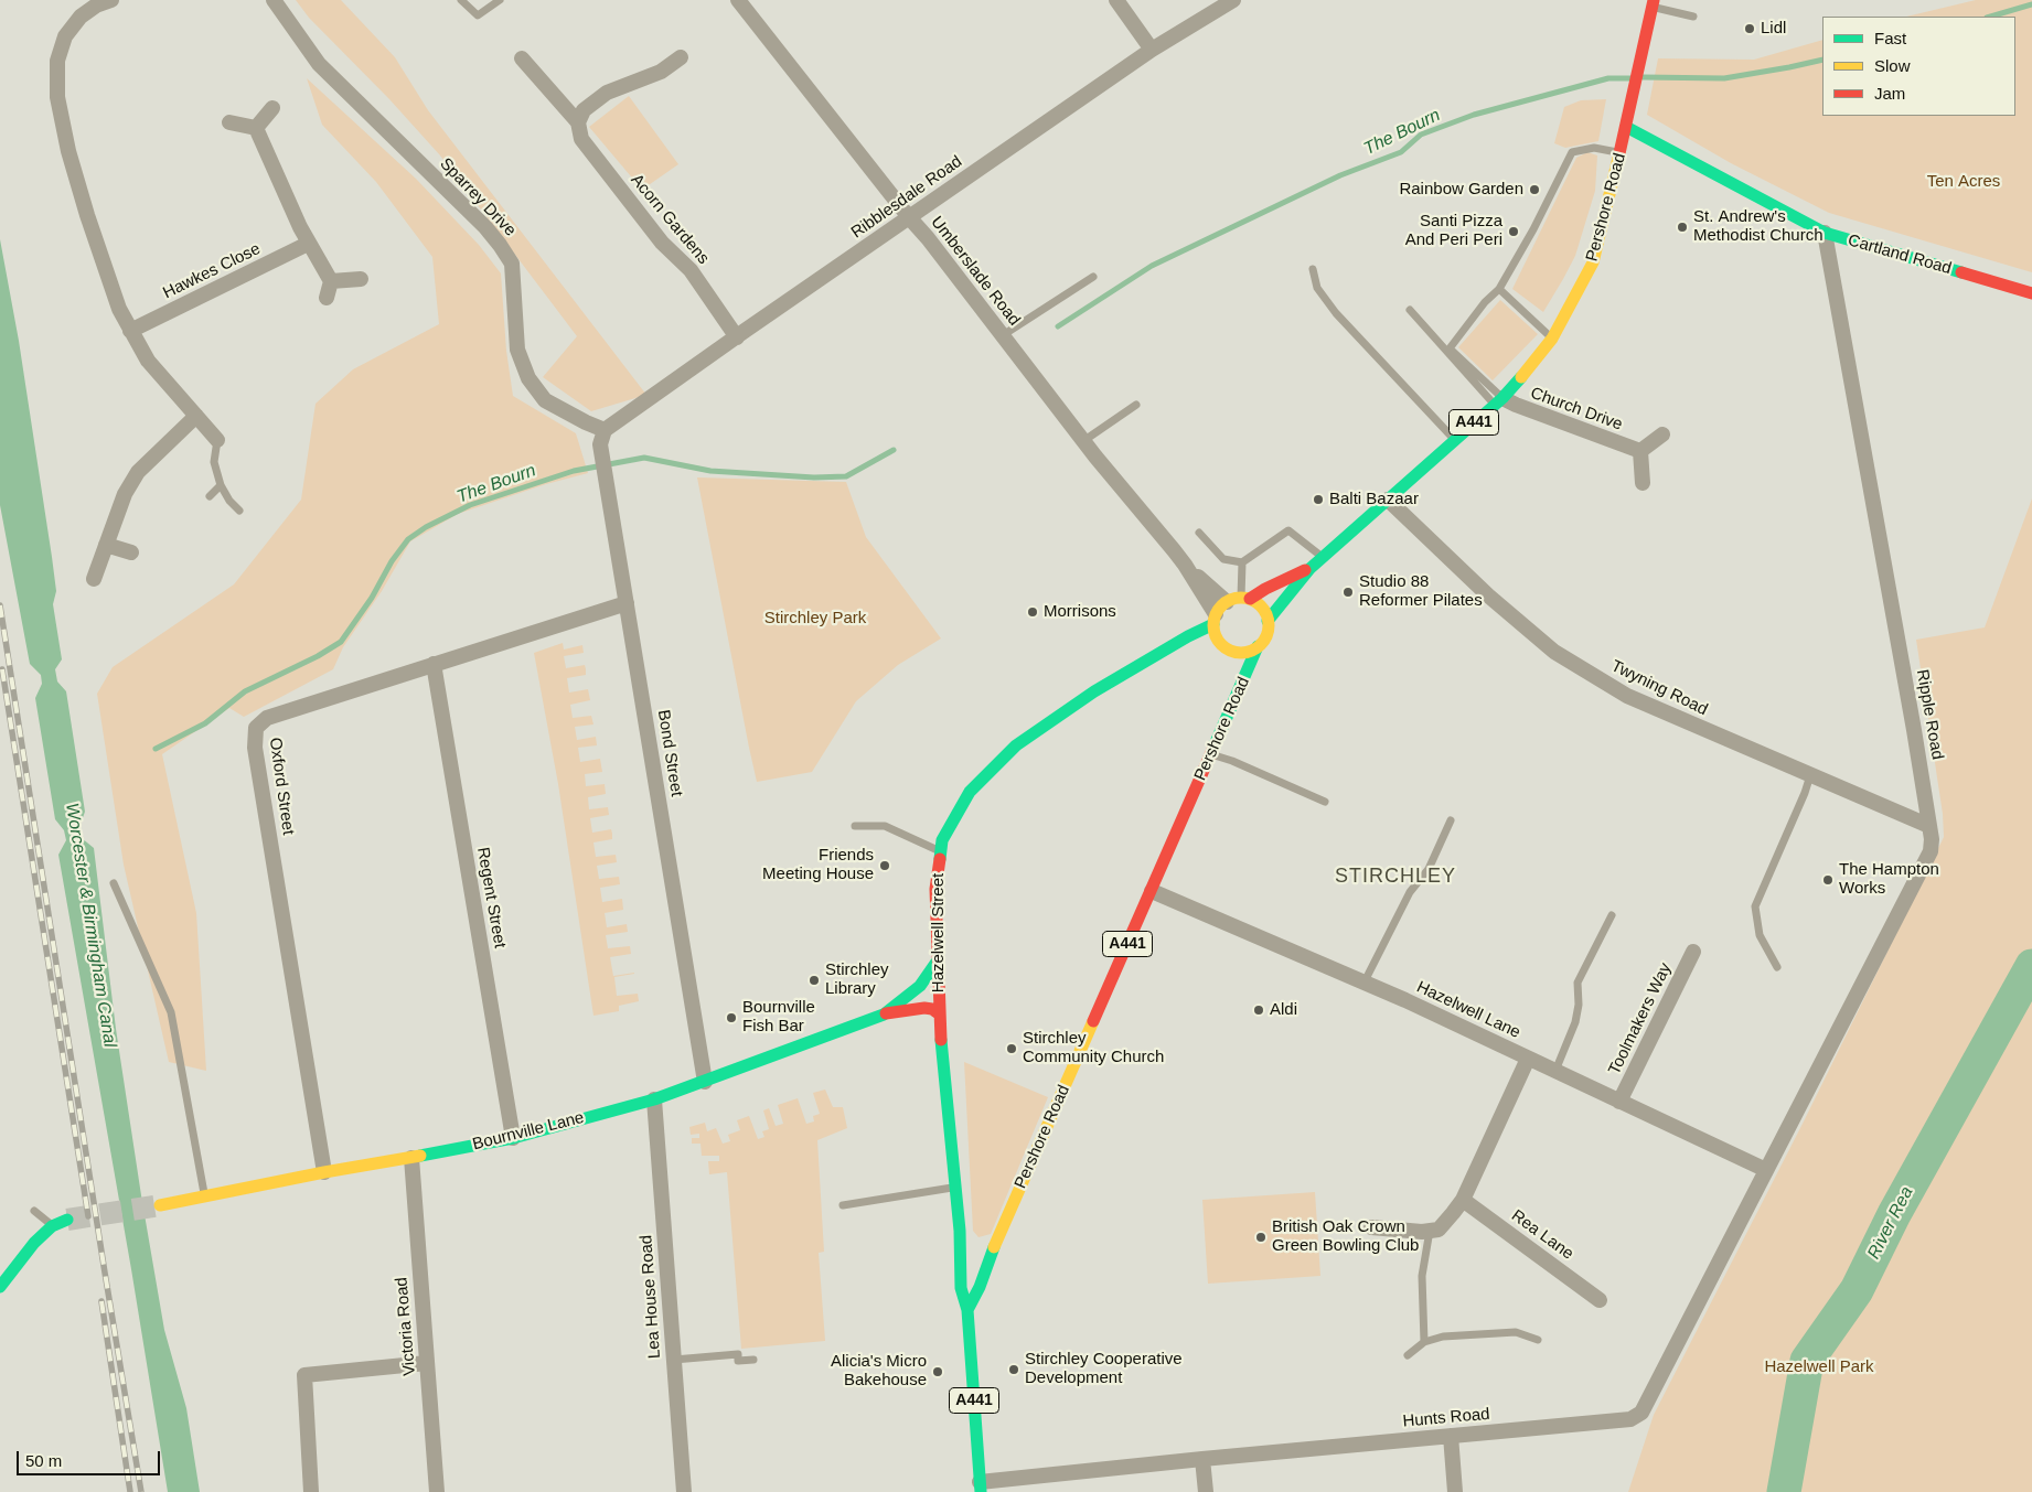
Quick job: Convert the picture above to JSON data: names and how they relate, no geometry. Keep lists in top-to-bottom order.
{
  "streets": {
    "main road": [
      "Pershore Road",
      "Cartland Road",
      "A441",
      "Hazelwell Street",
      "Bournville Lane"
    ],
    "street": [
      "Sparrey Drive",
      "Ribblesdale Road",
      "Acorn Gardens",
      "Hawkes Close",
      "Umberslade Road",
      "Church Drive",
      "Twyning Road",
      "Ripple Road",
      "Bond Street",
      "Oxford Street",
      "Regent Street",
      "Hazelwell Lane",
      "Toolmakers Way",
      "Rea Lane",
      "Lea House Road",
      "Victoria Road",
      "Hunts Road"
    ]
  },
  "crossings": [
    ["Sparrey Drive", "Ribblesdale Road"],
    ["Sparrey Drive", "Bond Street"],
    ["Ribblesdale Road", "Acorn Gardens"],
    ["Ribblesdale Road", "Umberslade Road"],
    ["Ribblesdale Road", "Bond Street"],
    ["Pershore Road", "Cartland Road"],
    ["Pershore Road", "Umberslade Road"],
    ["Pershore Road", "Church Drive"],
    ["Pershore Road", "A441"],
    ["Pershore Road", "Twyning Road"],
    ["Pershore Road", "Hazelwell Street"],
    ["Pershore Road", "Hazelwell Lane"],
    ["Cartland Road", "Ripple Road"],
    ["Umberslade Road", "Hazelwell Street"],
    ["A441", "Hazelwell Street"],
    ["A441", "Hunts Road"],
    ["Twyning Road", "Ripple Road"],
    ["Ripple Road", "Hazelwell Lane"],
    ["Ripple Road", "Hunts Road"],
    ["Bond Street", "Oxford Street"],
    ["Bond Street", "Bournville Lane"],
    ["Oxford Street", "Regent Street"],
    ["Oxford Street", "Bournville Lane"],
    ["Regent Street", "Bournville Lane"],
    ["Hazelwell Street", "Bournville Lane"],
    ["Hazelwell Lane", "Toolmakers Way"],
    ["Hazelwell Lane", "Hunts Road"],
    ["Bournville Lane", "Lea House Road"],
    ["Bournville Lane", "Victoria Road"]
  ],
  "districts": ["STIRCHLEY"],
  "water": ["The Bourn", "Worcester & Birmingham Canal", "River Rea"],
  "parks": ["Ten Acres", "Stirchley Park", "Hazelwell Park"],
  "places": [
    "Lidl",
    "Rainbow Garden",
    "St. Andrew's Methodist Church",
    "Santi Pizza And Peri Peri",
    "Balti Bazaar",
    "Studio 88 Reformer Pilates",
    "Morrisons",
    "Friends Meeting House",
    "The Hampton Works",
    "Stirchley Library",
    "Aldi",
    "Bournville Fish Bar",
    "Stirchley Community Church",
    "British Oak Crown Green Bowling Club",
    "Stirchley Cooperative Development",
    "Alicia's Micro Bakehouse"
  ],
  "legend": ["Fast", "Slow", "Jam"],
  "scale_bar": "50 m"
}
